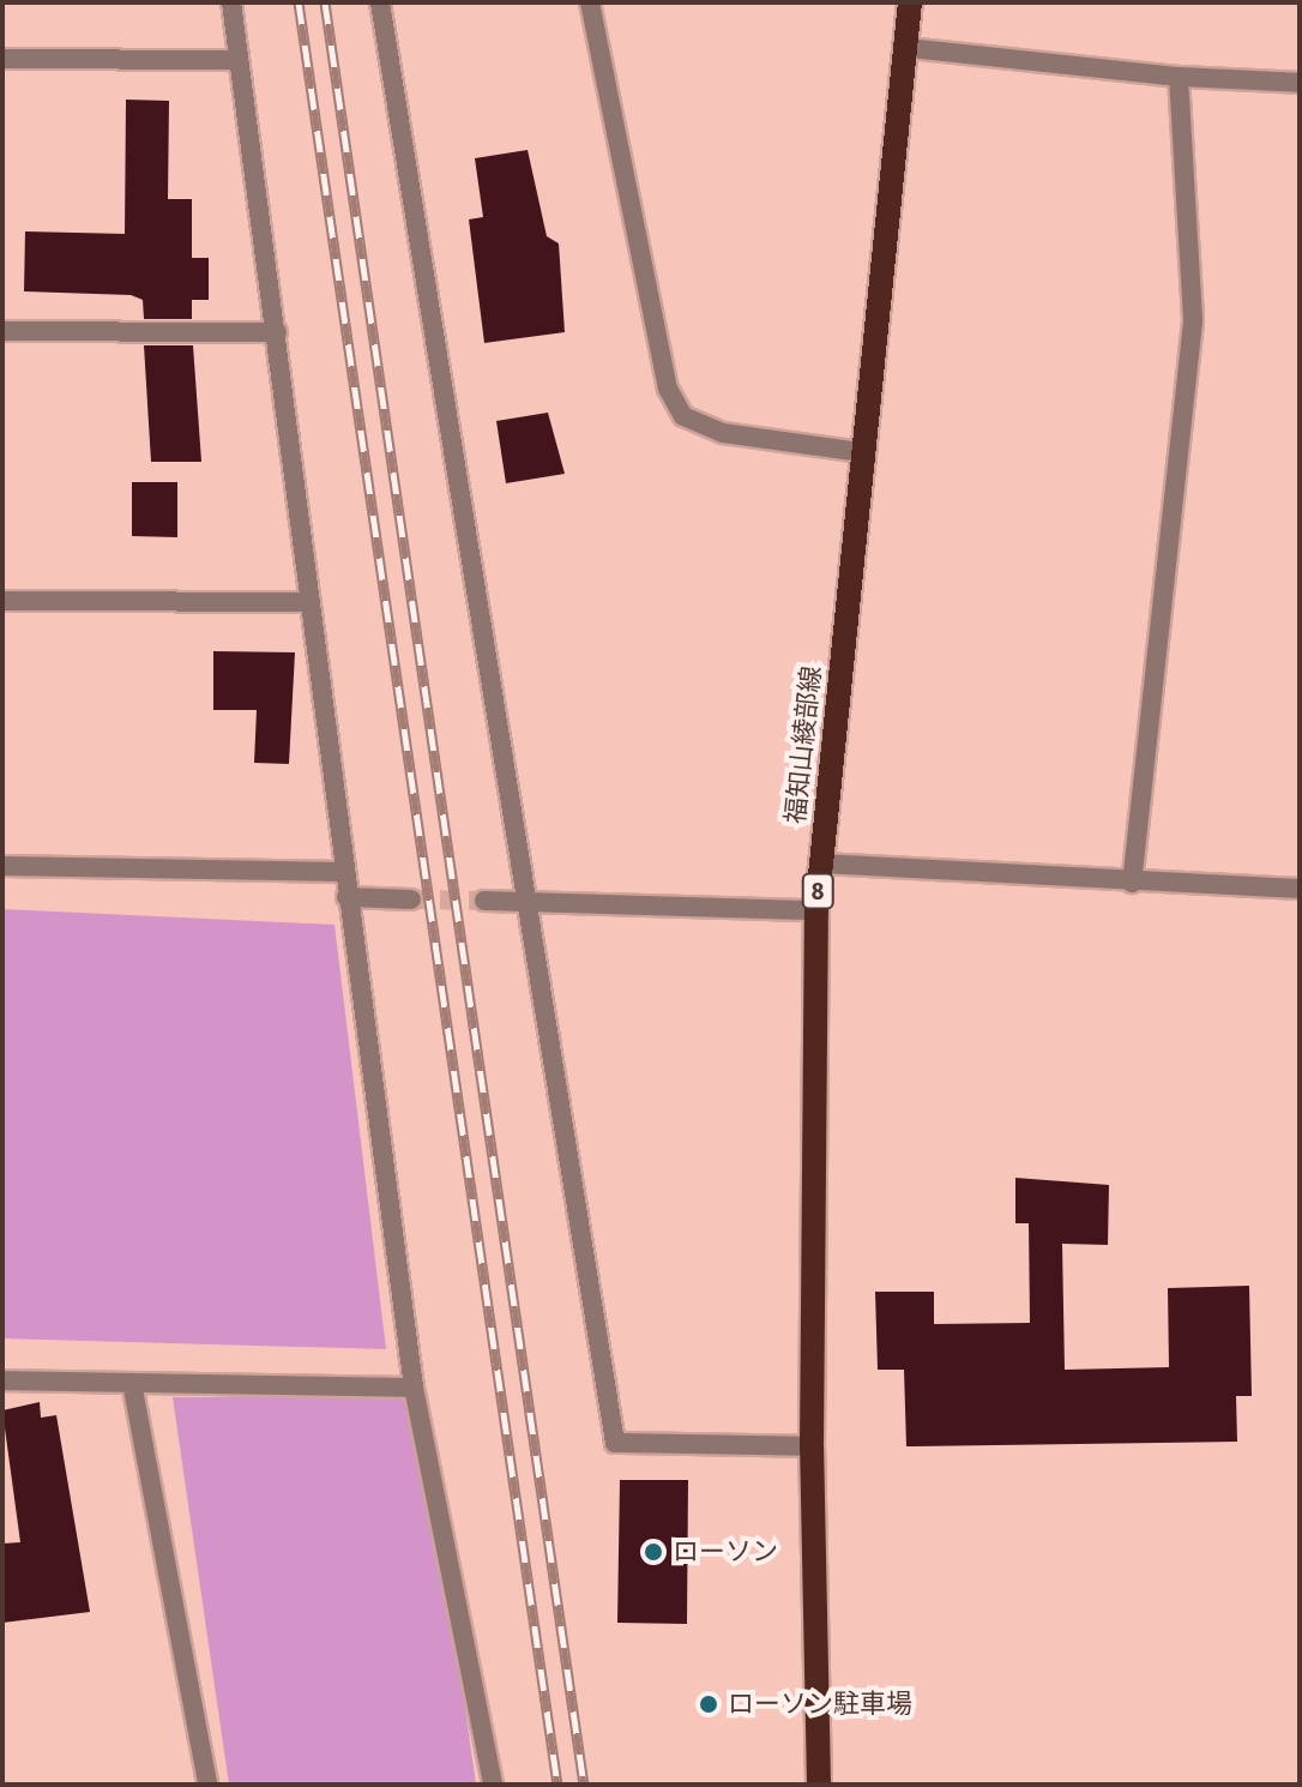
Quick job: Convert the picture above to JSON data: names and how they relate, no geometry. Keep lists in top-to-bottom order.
{
  "streets": {
    "main road": ["福知山綾部線", "8"]
  },
  "places": ["ローソン", "ローソン駐車場"]
}
